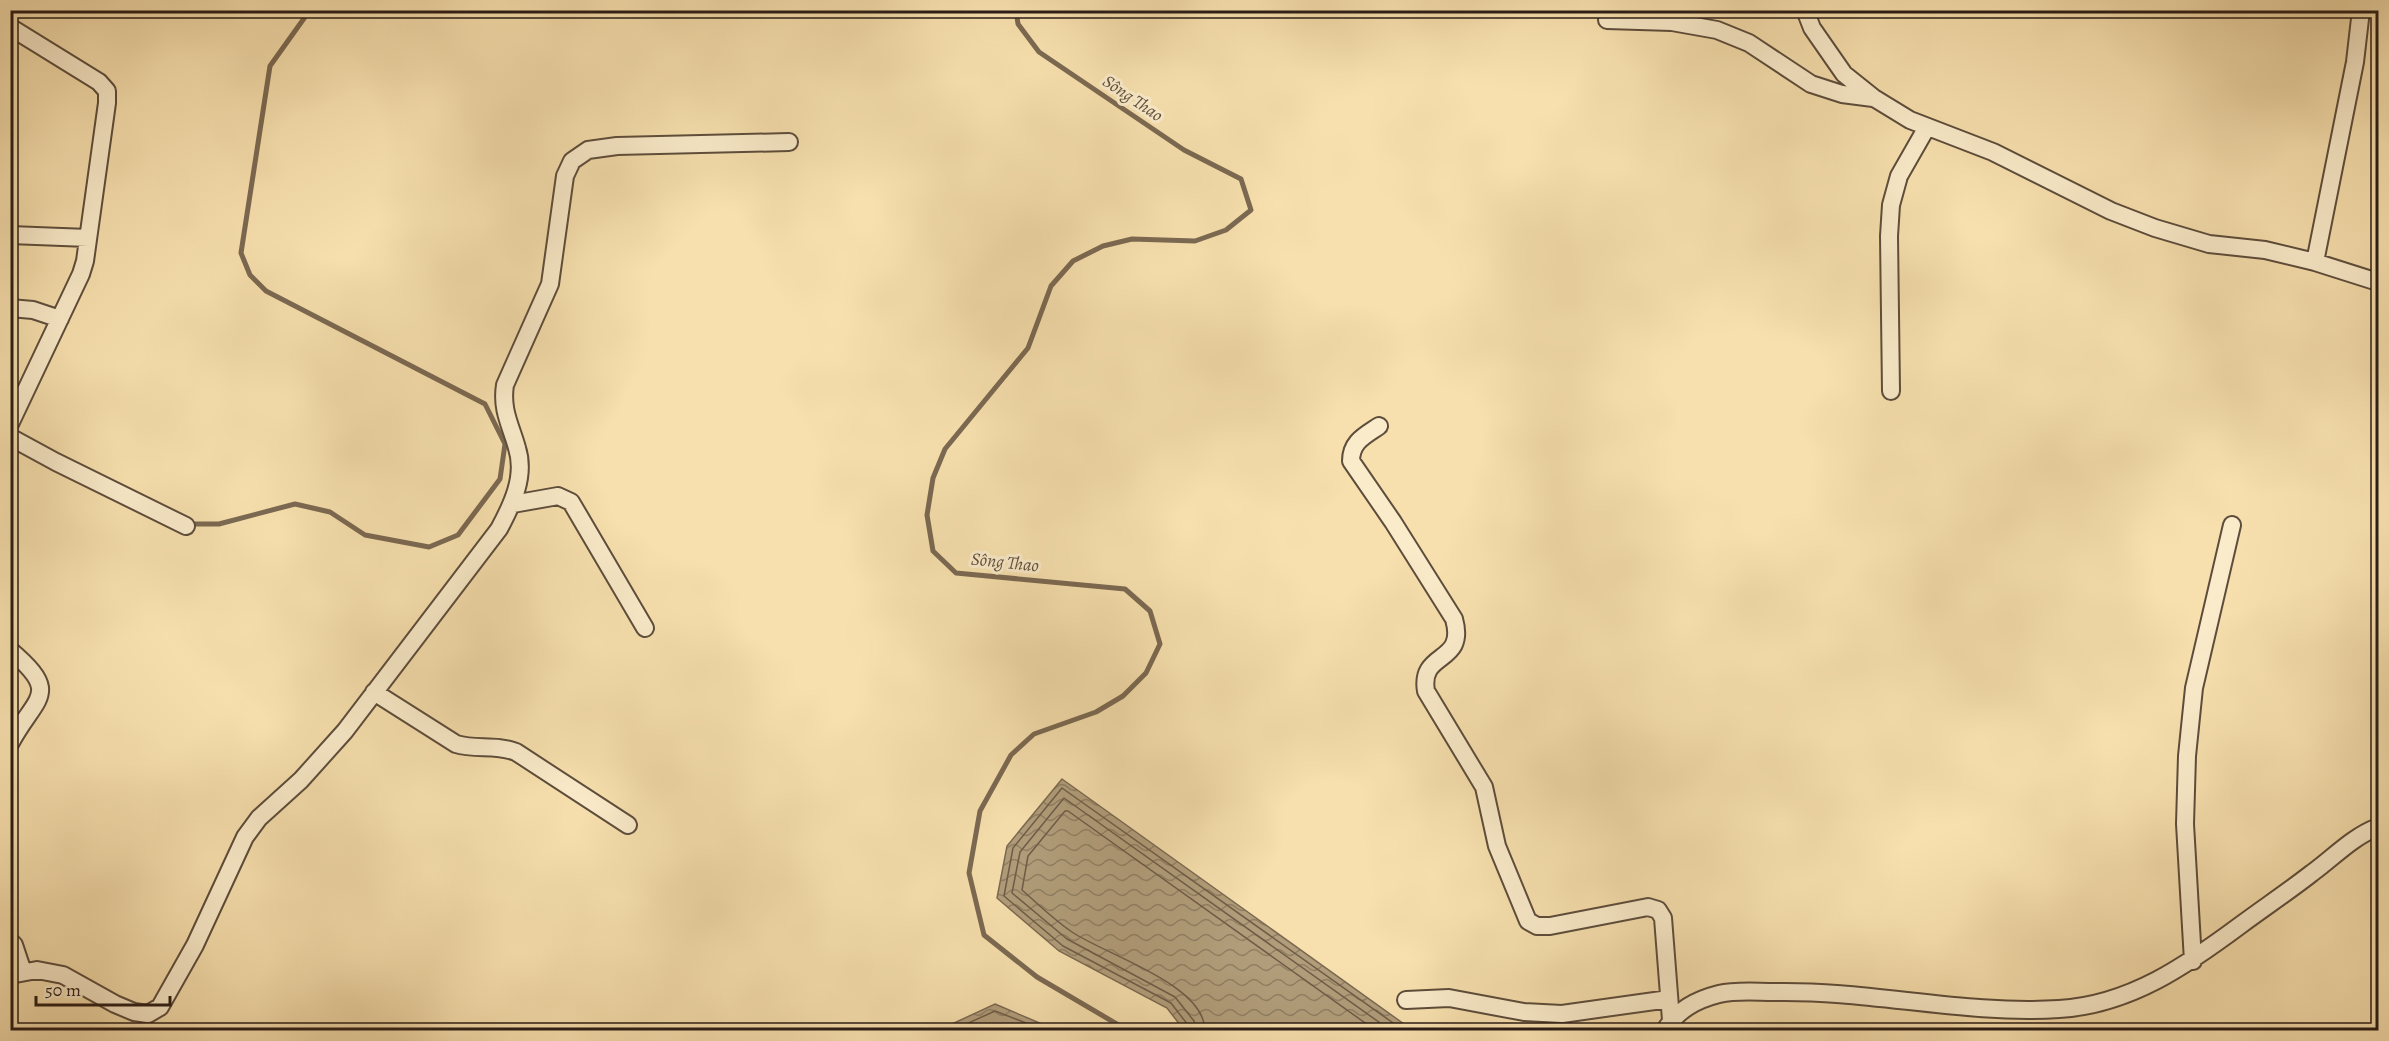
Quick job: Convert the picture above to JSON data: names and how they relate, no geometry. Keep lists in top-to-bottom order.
{
  "water": ["Sông Thao"],
  "scale_bar": "50 m"
}
